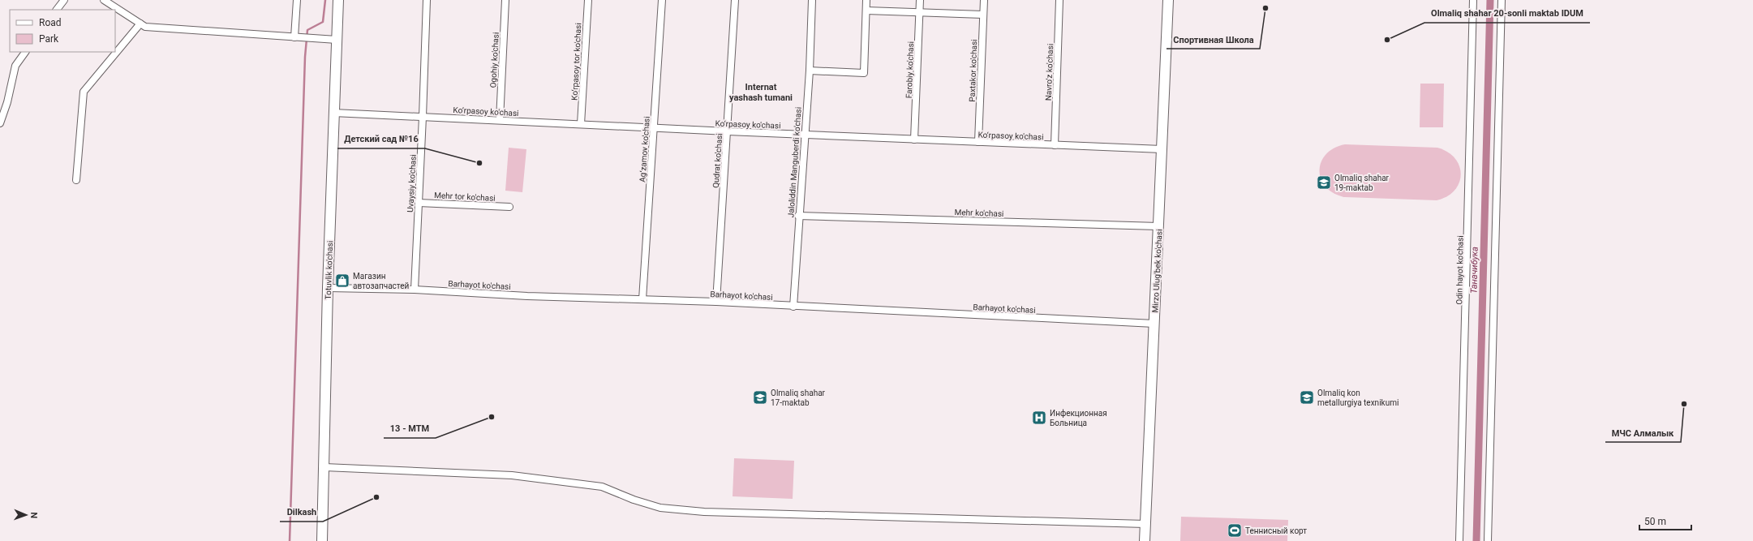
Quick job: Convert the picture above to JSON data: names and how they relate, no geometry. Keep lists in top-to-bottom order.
{
  "streets": {
    "main road": ["Totuvlik ko'chasi", "Mirzo Ulug'bek ko'chasi"],
    "street": [
      "Ogohiy ko'chasi",
      "Ko‘rpasoy tor ko'chasi",
      "Farobiy ko'chasi",
      "Paxtakor ko'chasi",
      "Navro‘z ko'chasi",
      "Ko‘rpasoy ko'chasi",
      "Ag‘zamov ko'chasi",
      "Qudrat ko'chasi",
      "Jaloliddin Manguberdi ko'chasi",
      "Uvaysiy ko'chasi",
      "Mehr tor ko'chasi",
      "Mehr ko'chasi",
      "Odin hayot ko'chasi",
      "Barhayot ko'chasi"
    ]
  },
  "crossings": [
    ["Ogohiy ko'chasi", "Ko‘rpasoy ko'chasi"],
    ["Ko‘rpasoy tor ko'chasi", "Ko‘rpasoy ko'chasi"],
    ["Farobiy ko'chasi", "Ko‘rpasoy ko'chasi"],
    ["Paxtakor ko'chasi", "Ko‘rpasoy ko'chasi"],
    ["Navro‘z ko'chasi", "Ko‘rpasoy ko'chasi"],
    ["Ko‘rpasoy ko'chasi", "Ag‘zamov ko'chasi"],
    ["Ko‘rpasoy ko'chasi", "Qudrat ko'chasi"],
    ["Ko‘rpasoy ko'chasi", "Jaloliddin Manguberdi ko'chasi"],
    ["Ko‘rpasoy ko'chasi", "Uvaysiy ko'chasi"],
    ["Ko‘rpasoy ko'chasi", "Totuvlik ko'chasi"],
    ["Ko‘rpasoy ko'chasi", "Mirzo Ulug'bek ko'chasi"],
    ["Ag‘zamov ko'chasi", "Barhayot ko'chasi"],
    ["Qudrat ko'chasi", "Barhayot ko'chasi"],
    ["Jaloliddin Manguberdi ko'chasi", "Mehr ko'chasi"],
    ["Jaloliddin Manguberdi ko'chasi", "Barhayot ko'chasi"],
    ["Uvaysiy ko'chasi", "Mehr tor ko'chasi"],
    ["Uvaysiy ko'chasi", "Barhayot ko'chasi"],
    ["Mehr ko'chasi", "Mirzo Ulug'bek ko'chasi"],
    ["Totuvlik ko'chasi", "Barhayot ko'chasi"],
    ["Mirzo Ulug'bek ko'chasi", "Barhayot ko'chasi"]
  ],
  "districts": ["Internat yashash tumani"],
  "water": ["Таначибука"],
  "places": {
    "other": [
      "Спортивная Школа",
      "Olmaliq shahar 20-sonli maktab IDUM",
      "Детский сад №16",
      "МЧС Алмалык",
      "13 - MTM",
      "Dilkash"
    ],
    "school or university": ["Olmaliq shahar 19-maktab", "Olmaliq shahar 17-maktab", "Olmaliq kon metallurgiya texnikumi"],
    "shop": ["Магазин автозапчастей"],
    "hospital": ["Инфекционная Больница"],
    "sports": ["Теннисный корт"]
  },
  "legend": ["Road", "Park"],
  "scale_bar": "50 m",
  "north": "right"
}
